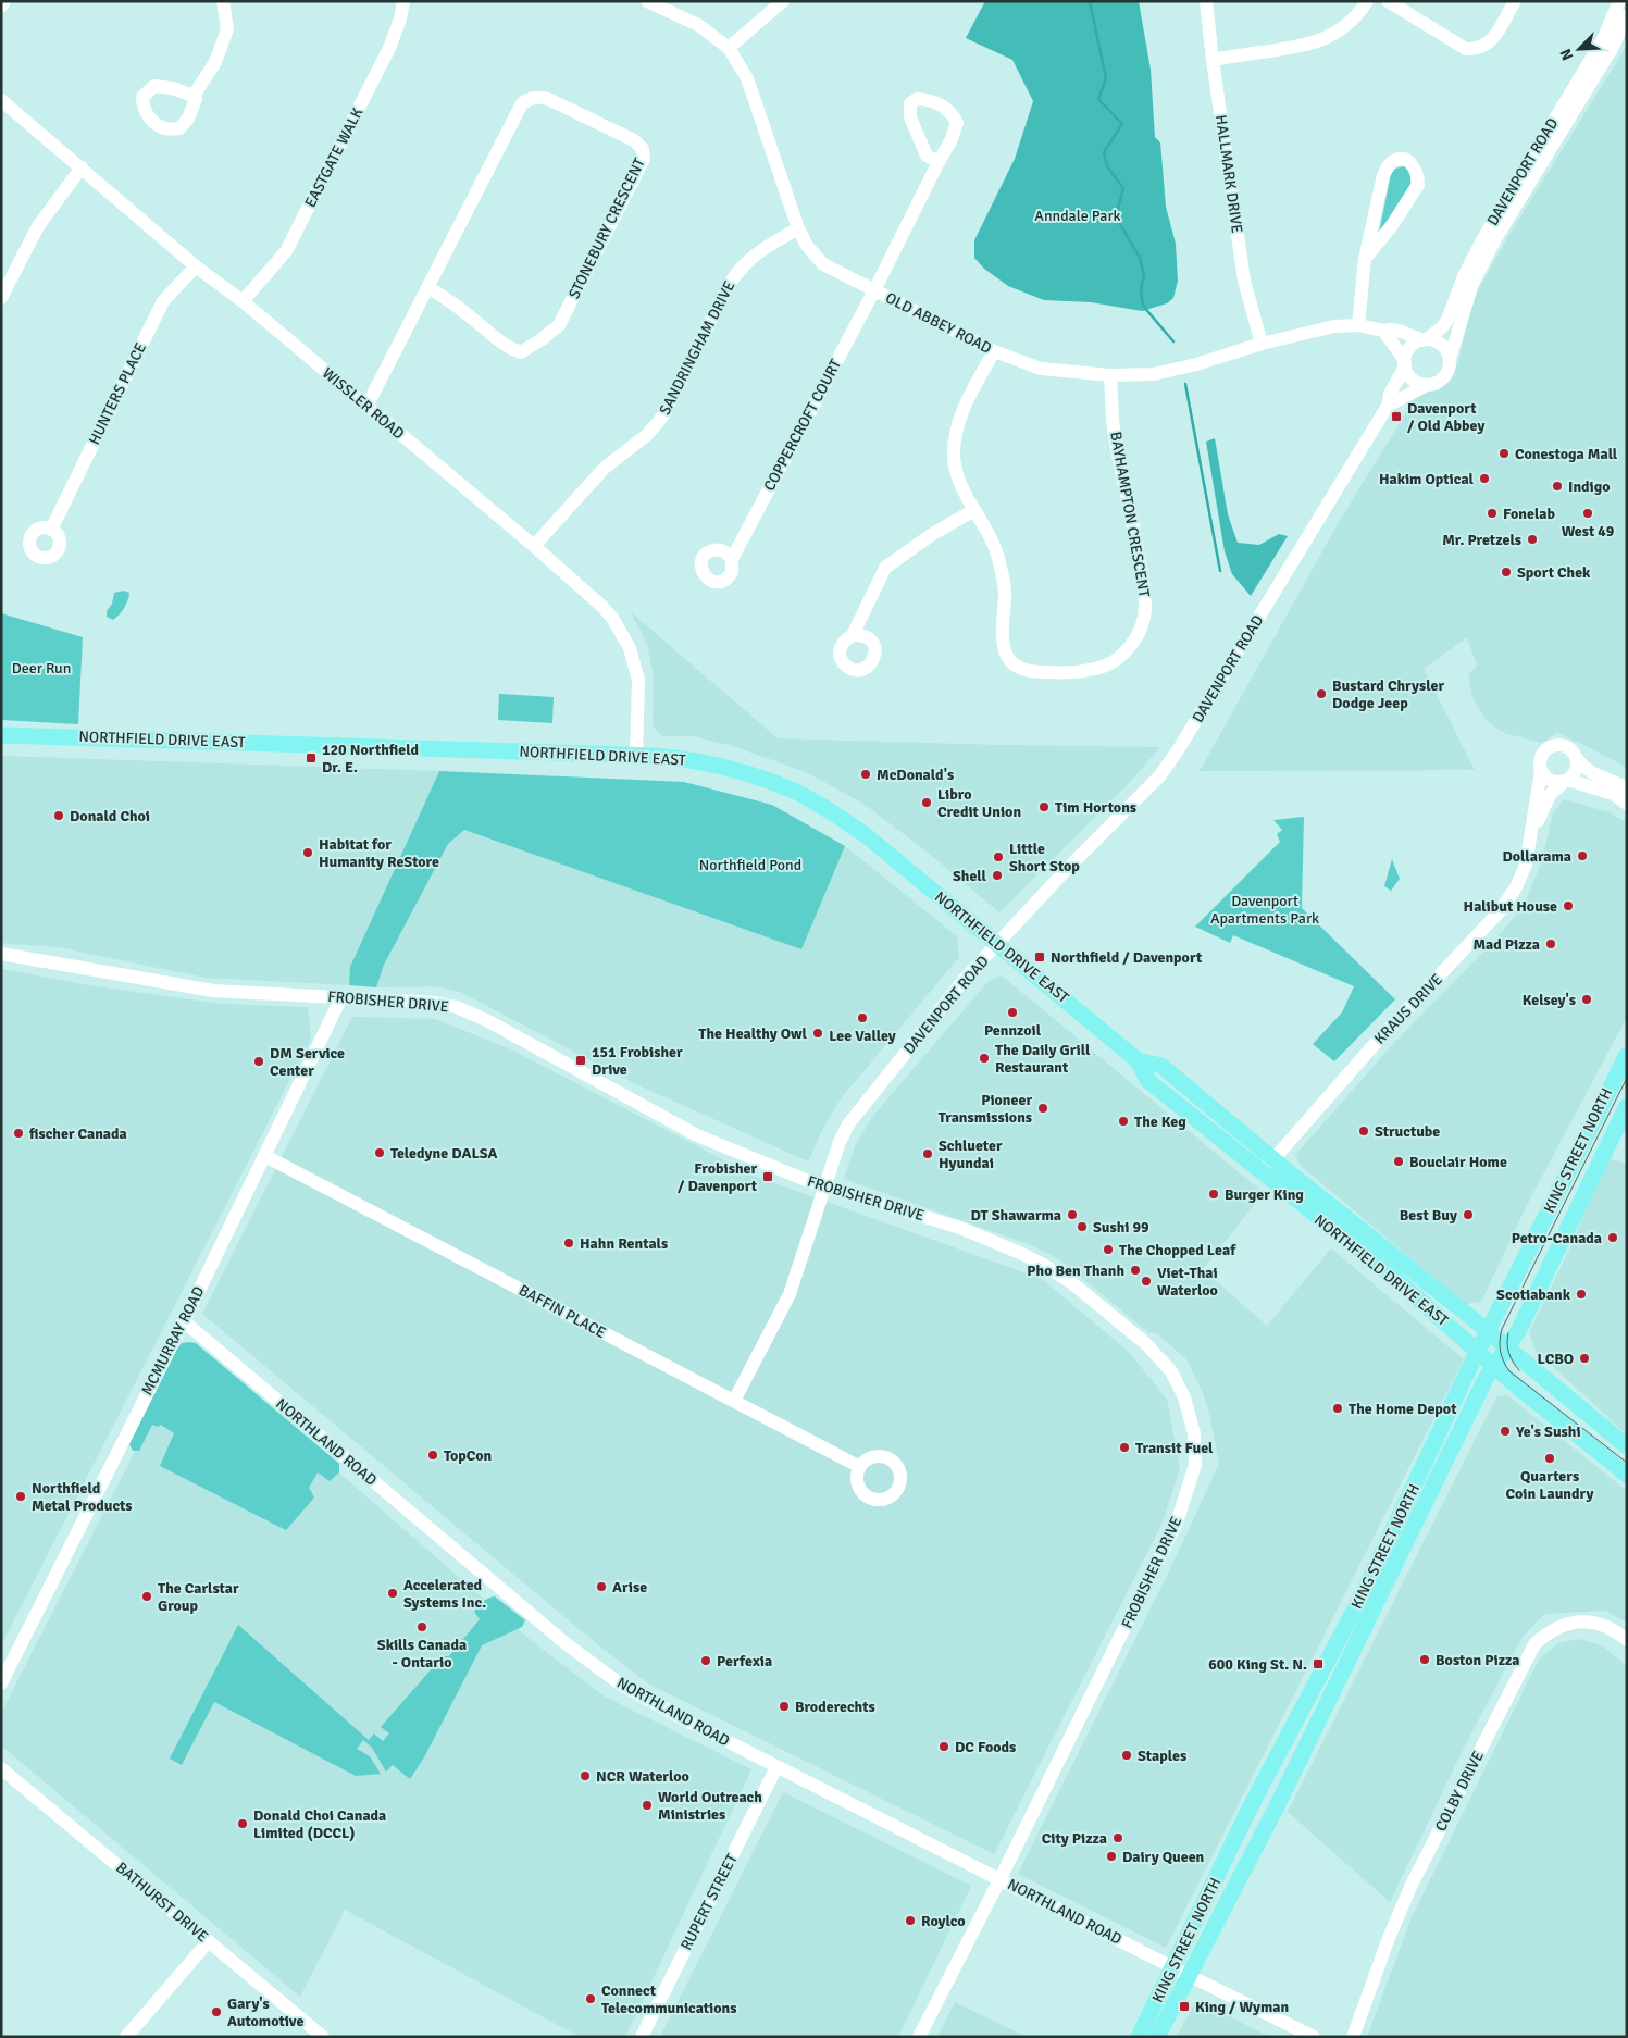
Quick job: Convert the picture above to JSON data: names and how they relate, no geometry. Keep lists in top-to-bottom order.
{
  "streets": {
    "main road": ["NORTHFIELD DRIVE EAST", "KING STREET NORTH"],
    "street": [
      "EASTGATE WALK",
      "DAVENPORT ROAD",
      "HALLMARK DRIVE",
      "STONEBURY CRESCENT",
      "OLD ABBEY ROAD",
      "SANDRINGHAM DRIVE",
      "HUNTERS PLACE",
      "WISSLER ROAD",
      "COPPERCROFT COURT",
      "BAYHAMPTON CRESCENT",
      "FROBISHER DRIVE",
      "KRAUS DRIVE",
      "BAFFIN PLACE",
      "MCMURRAY ROAD",
      "NORTHLAND ROAD",
      "COLBY DRIVE",
      "BATHURST DRIVE",
      "RUPERT STREET"
    ]
  },
  "crossings": [
    ["EASTGATE WALK", "WISSLER ROAD"],
    ["DAVENPORT ROAD", "OLD ABBEY ROAD"],
    ["DAVENPORT ROAD", "NORTHFIELD DRIVE EAST"],
    ["DAVENPORT ROAD", "FROBISHER DRIVE"],
    ["DAVENPORT ROAD", "BAFFIN PLACE"],
    ["HALLMARK DRIVE", "OLD ABBEY ROAD"],
    ["STONEBURY CRESCENT", "WISSLER ROAD"],
    ["OLD ABBEY ROAD", "SANDRINGHAM DRIVE"],
    ["OLD ABBEY ROAD", "COPPERCROFT COURT"],
    ["OLD ABBEY ROAD", "BAYHAMPTON CRESCENT"],
    ["SANDRINGHAM DRIVE", "WISSLER ROAD"],
    ["HUNTERS PLACE", "WISSLER ROAD"],
    ["WISSLER ROAD", "NORTHFIELD DRIVE EAST"],
    ["NORTHFIELD DRIVE EAST", "KRAUS DRIVE"],
    ["NORTHFIELD DRIVE EAST", "KING STREET NORTH"],
    ["FROBISHER DRIVE", "MCMURRAY ROAD"],
    ["FROBISHER DRIVE", "NORTHLAND ROAD"],
    ["KING STREET NORTH", "NORTHLAND ROAD"],
    ["BAFFIN PLACE", "MCMURRAY ROAD"],
    ["MCMURRAY ROAD", "NORTHLAND ROAD"],
    ["NORTHLAND ROAD", "RUPERT STREET"]
  ],
  "parks": [
    "Anndale Park",
    "Deer Run",
    "Northfield Pond",
    "Davenport Apartments Park"
  ],
  "places": {
    "transit": [
      "Davenport / Old Abbey",
      "120 Northfield Dr. E.",
      "Northfield / Davenport",
      "151 Frobisher Drive",
      "Frobisher / Davenport",
      "600 King St. N.",
      "King / Wyman"
    ],
    "other": [
      "Conestoga Mall",
      "Hakim Optical",
      "Indigo",
      "Fonelab",
      "West 49",
      "Mr. Pretzels",
      "Sport Chek",
      "Bustard Chrysler Dodge Jeep",
      "McDonald's",
      "Libro Credit Union",
      "Tim Hortons",
      "Donald Choi",
      "Habitat for Humanity ReStore",
      "Dollarama",
      "Little Short Stop",
      "Shell",
      "Halibut House",
      "Mad Pizza",
      "Kelsey's",
      "Pennzoil",
      "Lee Valley",
      "The Healthy Owl",
      "The Daily Grill Restaurant",
      "DM Service Center",
      "Pioneer Transmissions",
      "The Keg",
      "Structube",
      "fischer Canada",
      "Teledyne DALSA",
      "Schlueter Hyundai",
      "Bouclair Home",
      "Burger King",
      "DT Shawarma",
      "Best Buy",
      "Sushi 99",
      "Petro-Canada",
      "Hahn Rentals",
      "The Chopped Leaf",
      "Pho Ben Thanh",
      "Viet-Thai Waterloo",
      "Scotiabank",
      "LCBO",
      "The Home Depot",
      "Ye's Sushi",
      "Transit Fuel",
      "TopCon",
      "Quarters Coin Laundry",
      "Northfield Metal Products",
      "Arise",
      "Accelerated Systems Inc.",
      "The Carlstar Group",
      "Skills Canada - Ontario",
      "Boston Pizza",
      "Perfexia",
      "Broderechts",
      "DC Foods",
      "Staples",
      "NCR Waterloo",
      "World Outreach Ministries",
      "Donald Choi Canada Limited (DCCL)",
      "City Pizza",
      "Dairy Queen",
      "Roylco",
      "Connect Telecommunications",
      "Gary's Automotive"
    ]
  },
  "north": "bottom left"
}
